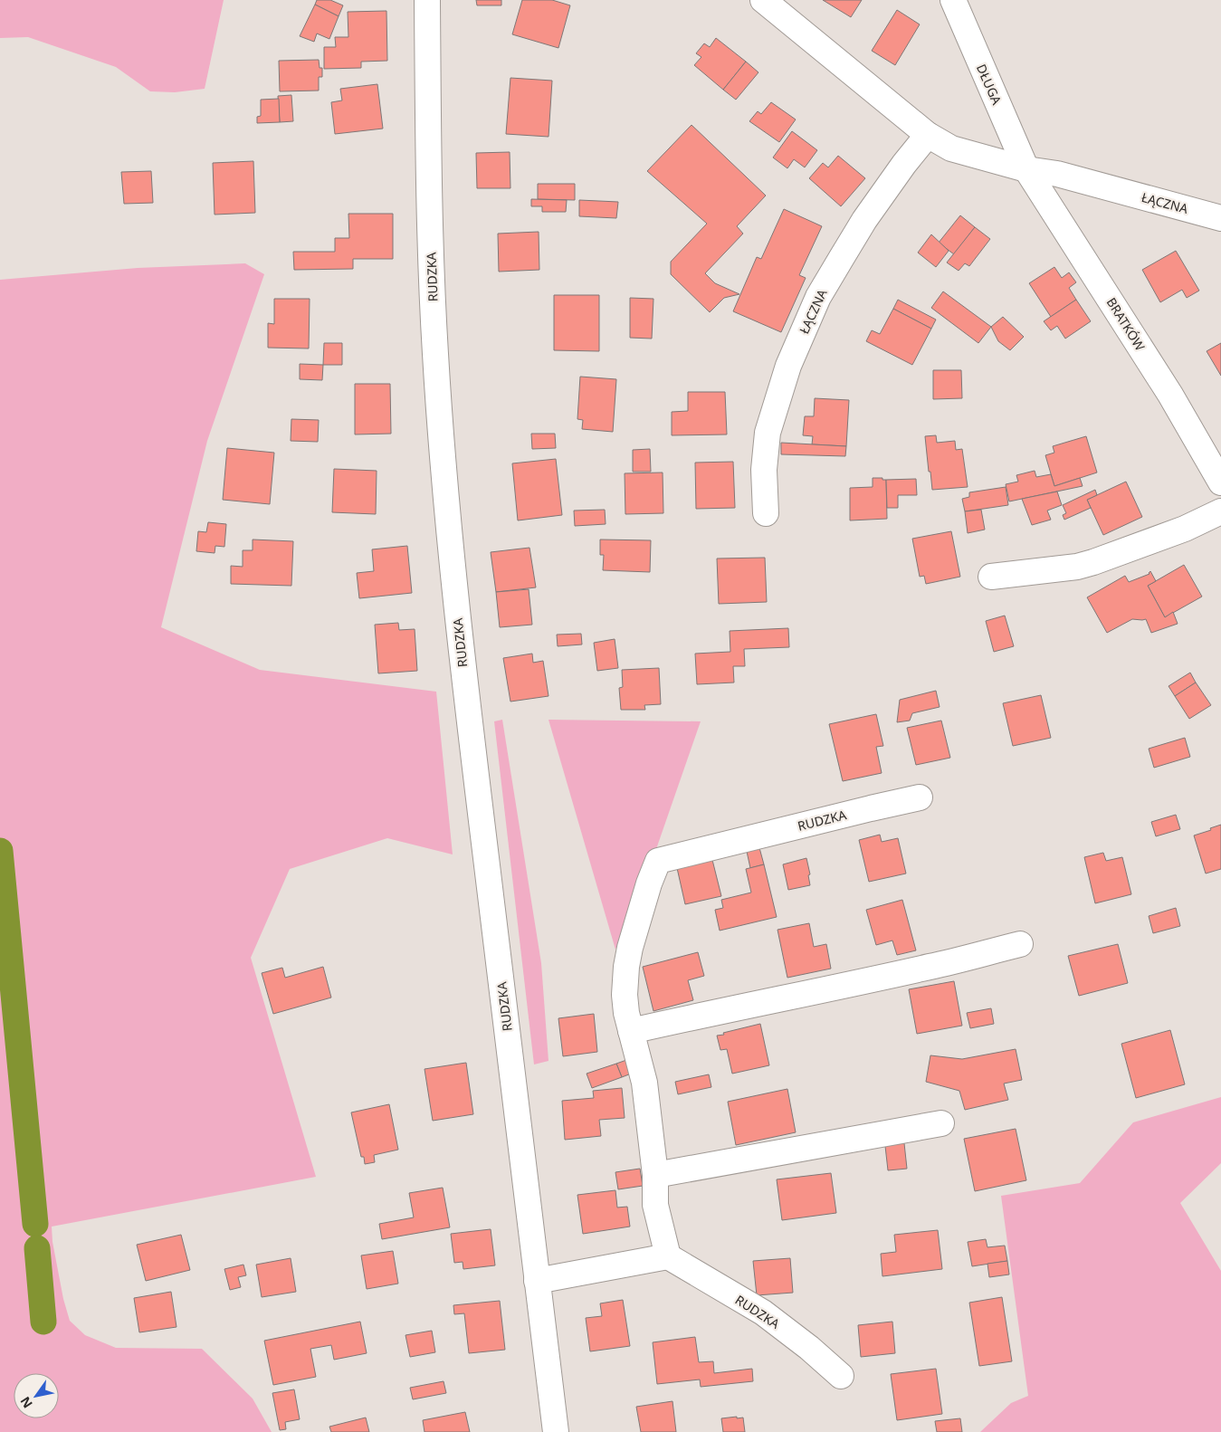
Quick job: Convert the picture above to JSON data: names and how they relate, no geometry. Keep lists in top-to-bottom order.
{
  "streets": {
    "street": [
      "DŁUGA",
      "ŁĄCZNA",
      "RUDZKA",
      "BRATKÓW"
    ]
  },
  "crossings": [
    ["DŁUGA", "ŁĄCZNA"],
    ["DŁUGA", "BRATKÓW"],
    ["ŁĄCZNA", "BRATKÓW"]
  ],
  "north": "bottom left"
}
